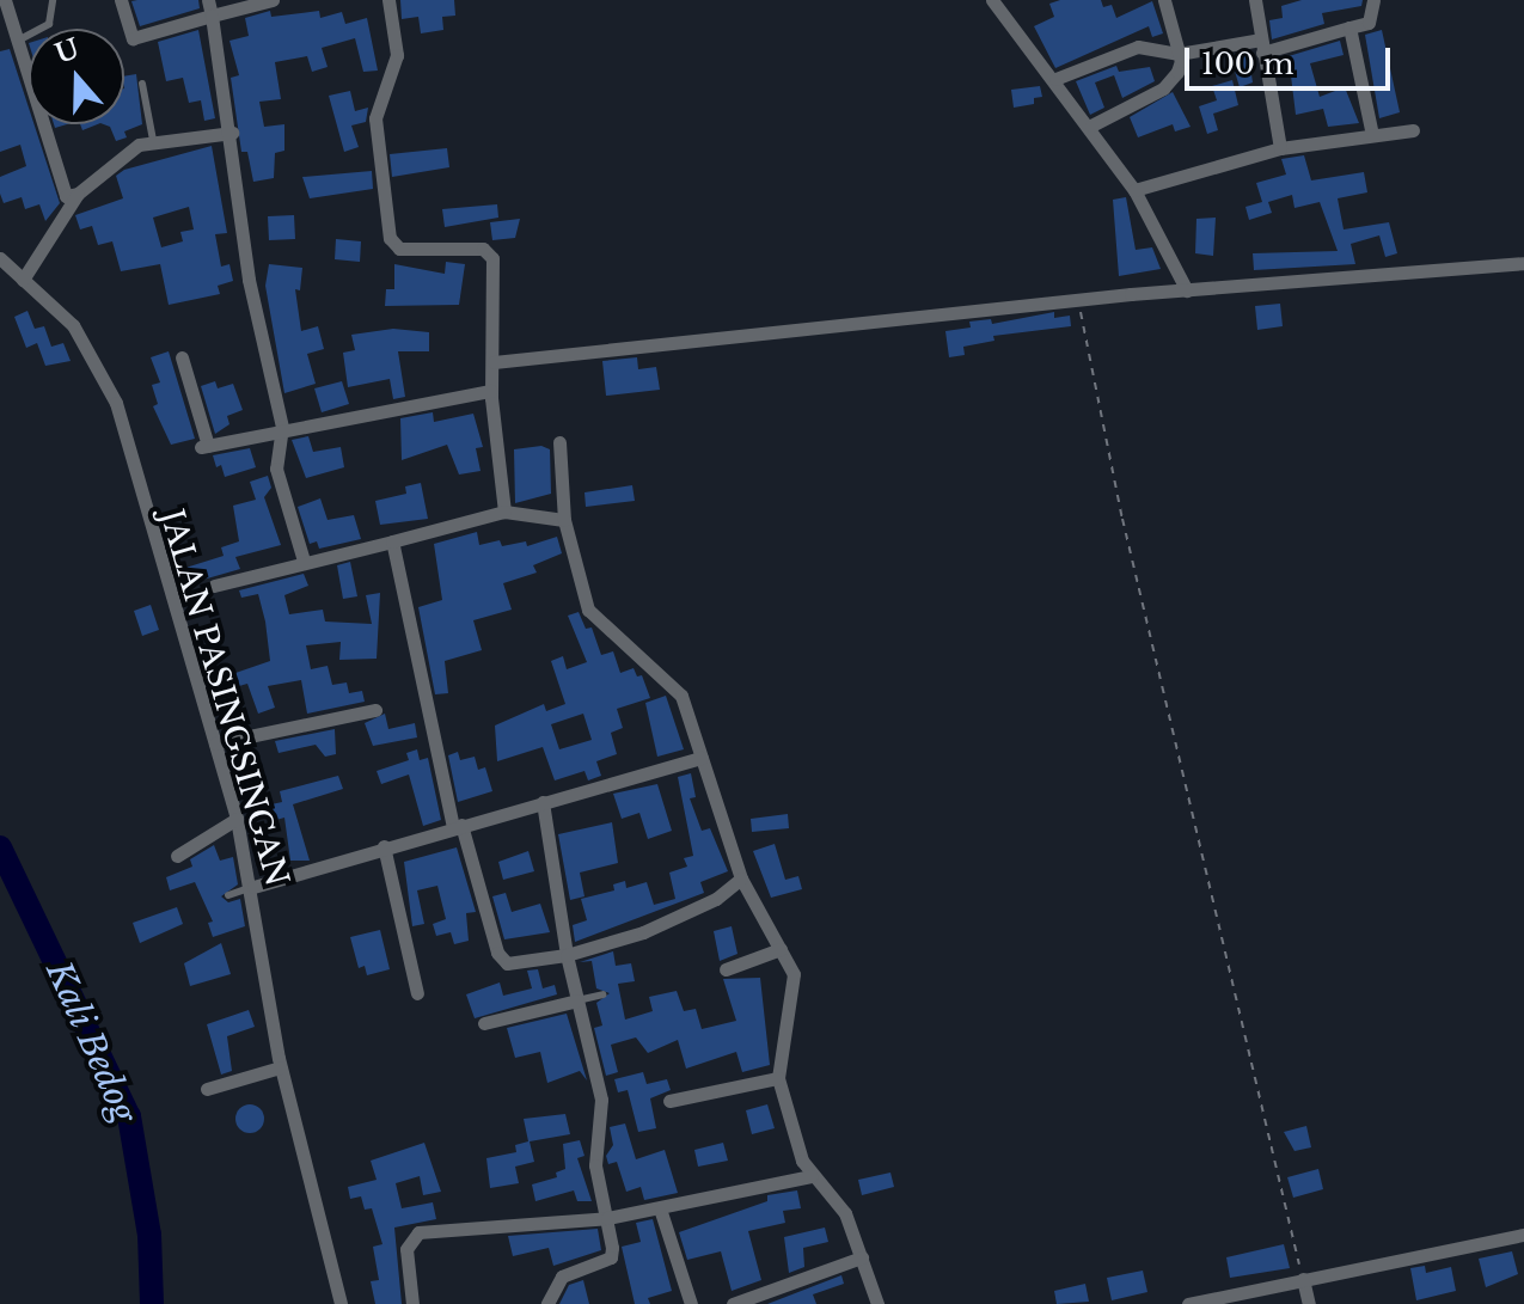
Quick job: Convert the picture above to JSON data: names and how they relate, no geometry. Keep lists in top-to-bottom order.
{
  "streets": {
    "street": ["JALAN PASINGSINGAN"]
  },
  "water": ["Kali Bedog"],
  "scale_bar": "100 m",
  "north": "top"
}
